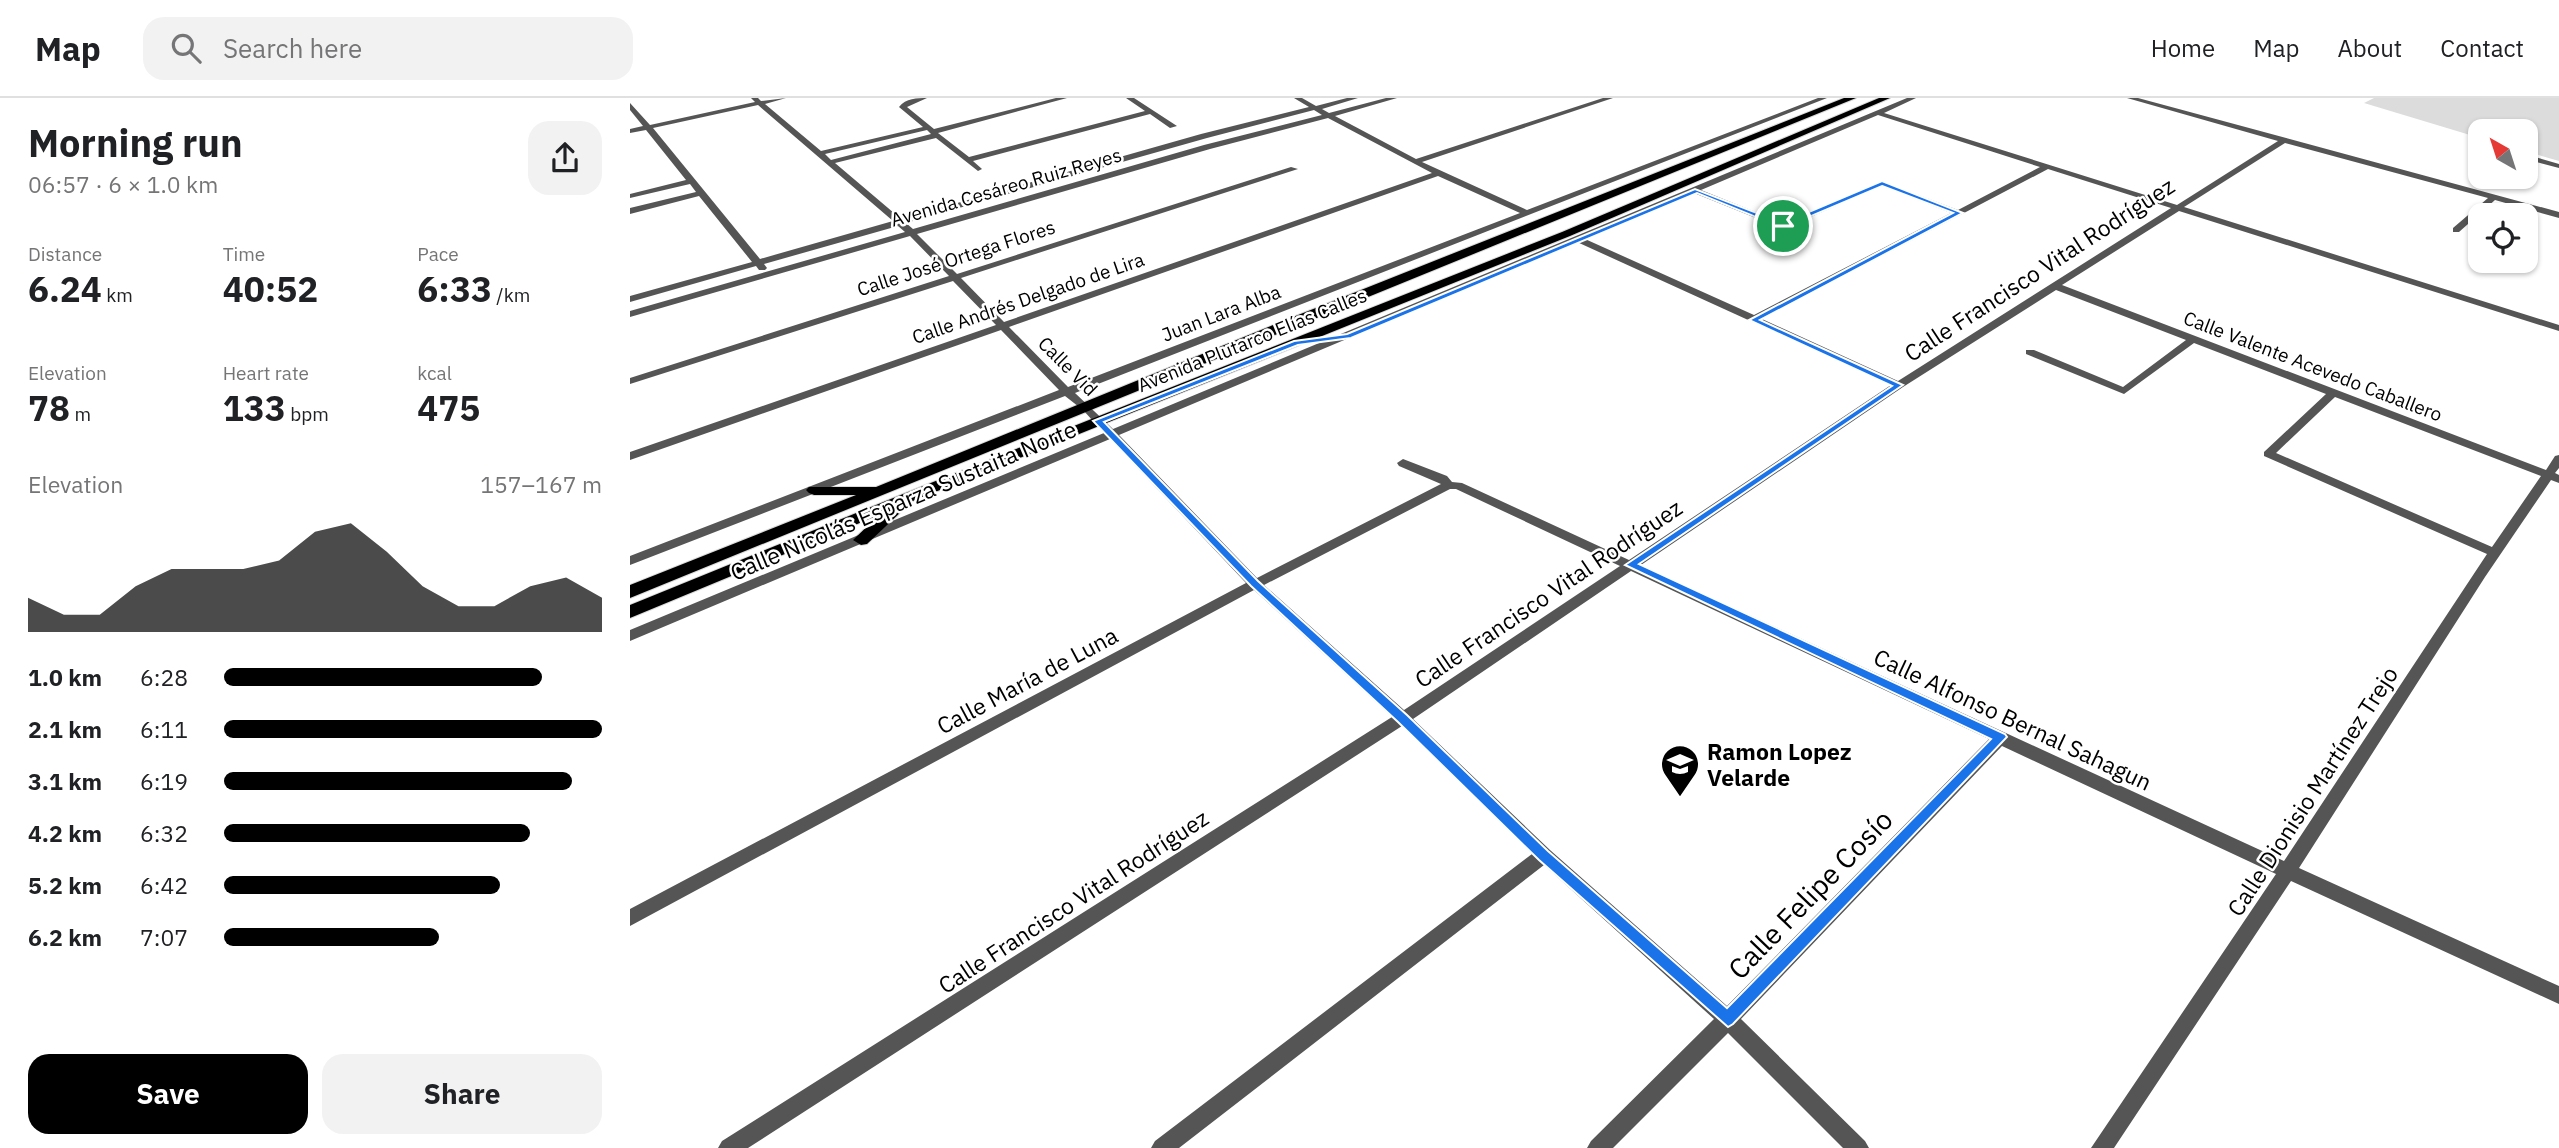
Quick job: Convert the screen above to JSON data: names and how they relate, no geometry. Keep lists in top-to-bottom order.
{
  "streets": {
    "main road": ["Avenida Plutarco Elías Calles"],
    "street": [
      "Avenida Cesáreo Ruiz Reyes",
      "Calle José Ortega Flores",
      "Calle Francisco Vital Rodríguez",
      "Calle Andrés Delgado de Lira",
      "Juan Lara Alba",
      "Calle Vid",
      "Calle Valente Acevedo Caballero",
      "Calle Nicolás Esparza Sustaita Norte",
      "Calle María de Luna",
      "Calle Alfonso Bernal Sahagun",
      "Calle Dionisio Martínez Trejo",
      "Calle Felipe Cosío"
    ]
  },
  "crossings": [
    ["Avenida Cesáreo Ruiz Reyes", "Calle Vid"],
    ["Calle José Ortega Flores", "Calle Vid"],
    ["Calle Francisco Vital Rodríguez", "Calle Vid"],
    ["Calle Francisco Vital Rodríguez", "Calle Valente Acevedo Caballero"],
    ["Calle Francisco Vital Rodríguez", "Calle Alfonso Bernal Sahagun"],
    ["Calle Andrés Delgado de Lira", "Calle Vid"],
    ["Juan Lara Alba", "Calle Vid"],
    ["Avenida Plutarco Elías Calles", "Calle Vid"],
    ["Avenida Plutarco Elías Calles", "Calle Nicolás Esparza Sustaita Norte"],
    ["Calle Vid", "Calle Nicolás Esparza Sustaita Norte"],
    ["Calle Vid", "Calle María de Luna"],
    ["Calle Vid", "Calle Felipe Cosío"],
    ["Calle Valente Acevedo Caballero", "Calle Dionisio Martínez Trejo"],
    ["Calle María de Luna", "Calle Alfonso Bernal Sahagun"],
    ["Calle Alfonso Bernal Sahagun", "Calle Dionisio Martínez Trejo"],
    ["Calle Alfonso Bernal Sahagun", "Calle Felipe Cosío"]
  ],
  "places": {
    "school or university": ["Ramon Lopez Velarde"]
  },
  "north": "top left",
  "page": {
    "header": "Map",
    "search": "Search here",
    "nav": [
      "Home",
      "Map",
      "About",
      "Contact"
    ],
    "heading": ["Morning run", "06:57 · 6 × 1.0 km"],
    "stats": [
      ["Distance", "6.24 km"],
      ["Time", "40:52"],
      ["Pace", "6:33 /km"],
      ["Elevation", "78 m"],
      ["Heart rate", "133 bpm"],
      ["kcal", "475"]
    ],
    "chart": ["Elevation", "157–167 m"],
    "list": [
      {
        "name": "1.0 km",
        "note": "6:28"
      },
      {
        "name": "2.1 km",
        "note": "6:11"
      },
      {
        "name": "3.1 km",
        "note": "6:19"
      },
      {
        "name": "4.2 km",
        "note": "6:32"
      },
      {
        "name": "5.2 km",
        "note": "6:42"
      },
      {
        "name": "6.2 km",
        "note": "7:07"
      }
    ],
    "buttons": ["Save", "Share"]
  }
}
